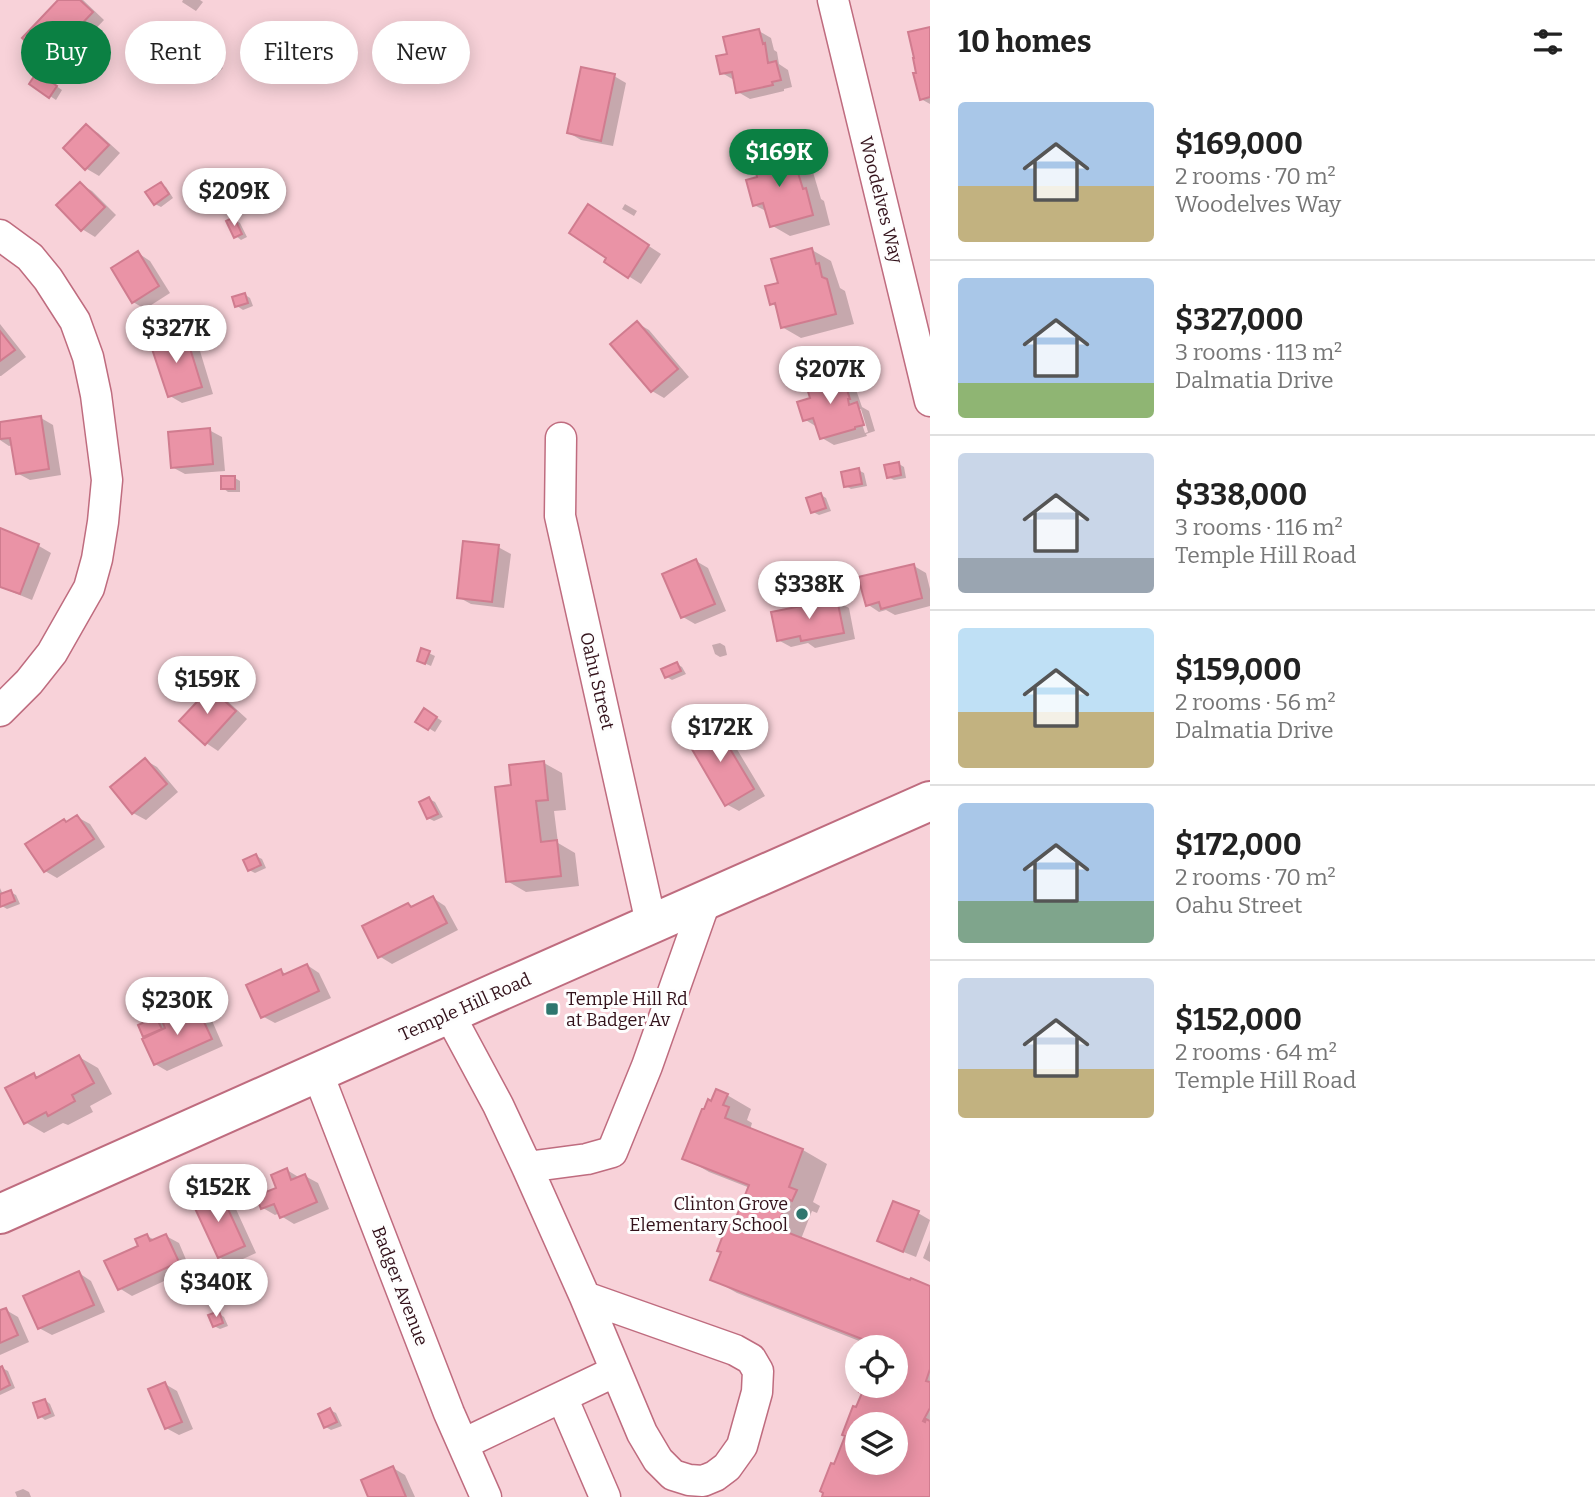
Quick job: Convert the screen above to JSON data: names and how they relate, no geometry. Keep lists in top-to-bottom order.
{
  "streets": {
    "main road": ["Temple Hill Road"],
    "street": ["Woodelves Way", "Oahu Street", "Badger Avenue"]
  },
  "crossings": [
    ["Oahu Street", "Temple Hill Road"],
    ["Temple Hill Road", "Badger Avenue"]
  ],
  "places": {
    "transit": ["Temple Hill Rd at Badger Av"],
    "other": ["Clinton Grove Elementary School"]
  },
  "page": {
    "heading": "10 homes",
    "chip": [
      "Buy",
      "Rent",
      "Filters",
      "New"
    ],
    "list": [
      {
        "name": "$169,000",
        "note": "2 rooms · 70 m² · Woodelves Way"
      },
      {
        "name": "$327,000",
        "note": "3 rooms · 113 m² · Dalmatia Drive"
      },
      {
        "name": "$338,000",
        "note": "3 rooms · 116 m² · Temple Hill Road"
      },
      {
        "name": "$159,000",
        "note": "2 rooms · 56 m² · Dalmatia Drive"
      },
      {
        "name": "$172,000",
        "note": "2 rooms · 70 m² · Oahu Street"
      },
      {
        "name": "$152,000",
        "note": "2 rooms · 64 m² · Temple Hill Road"
      }
    ],
    "price": [
      "$169K",
      "$209K",
      "$327K",
      "$207K",
      "$338K",
      "$159K",
      "$172K",
      "$230K",
      "$152K",
      "$340K"
    ]
  }
}
